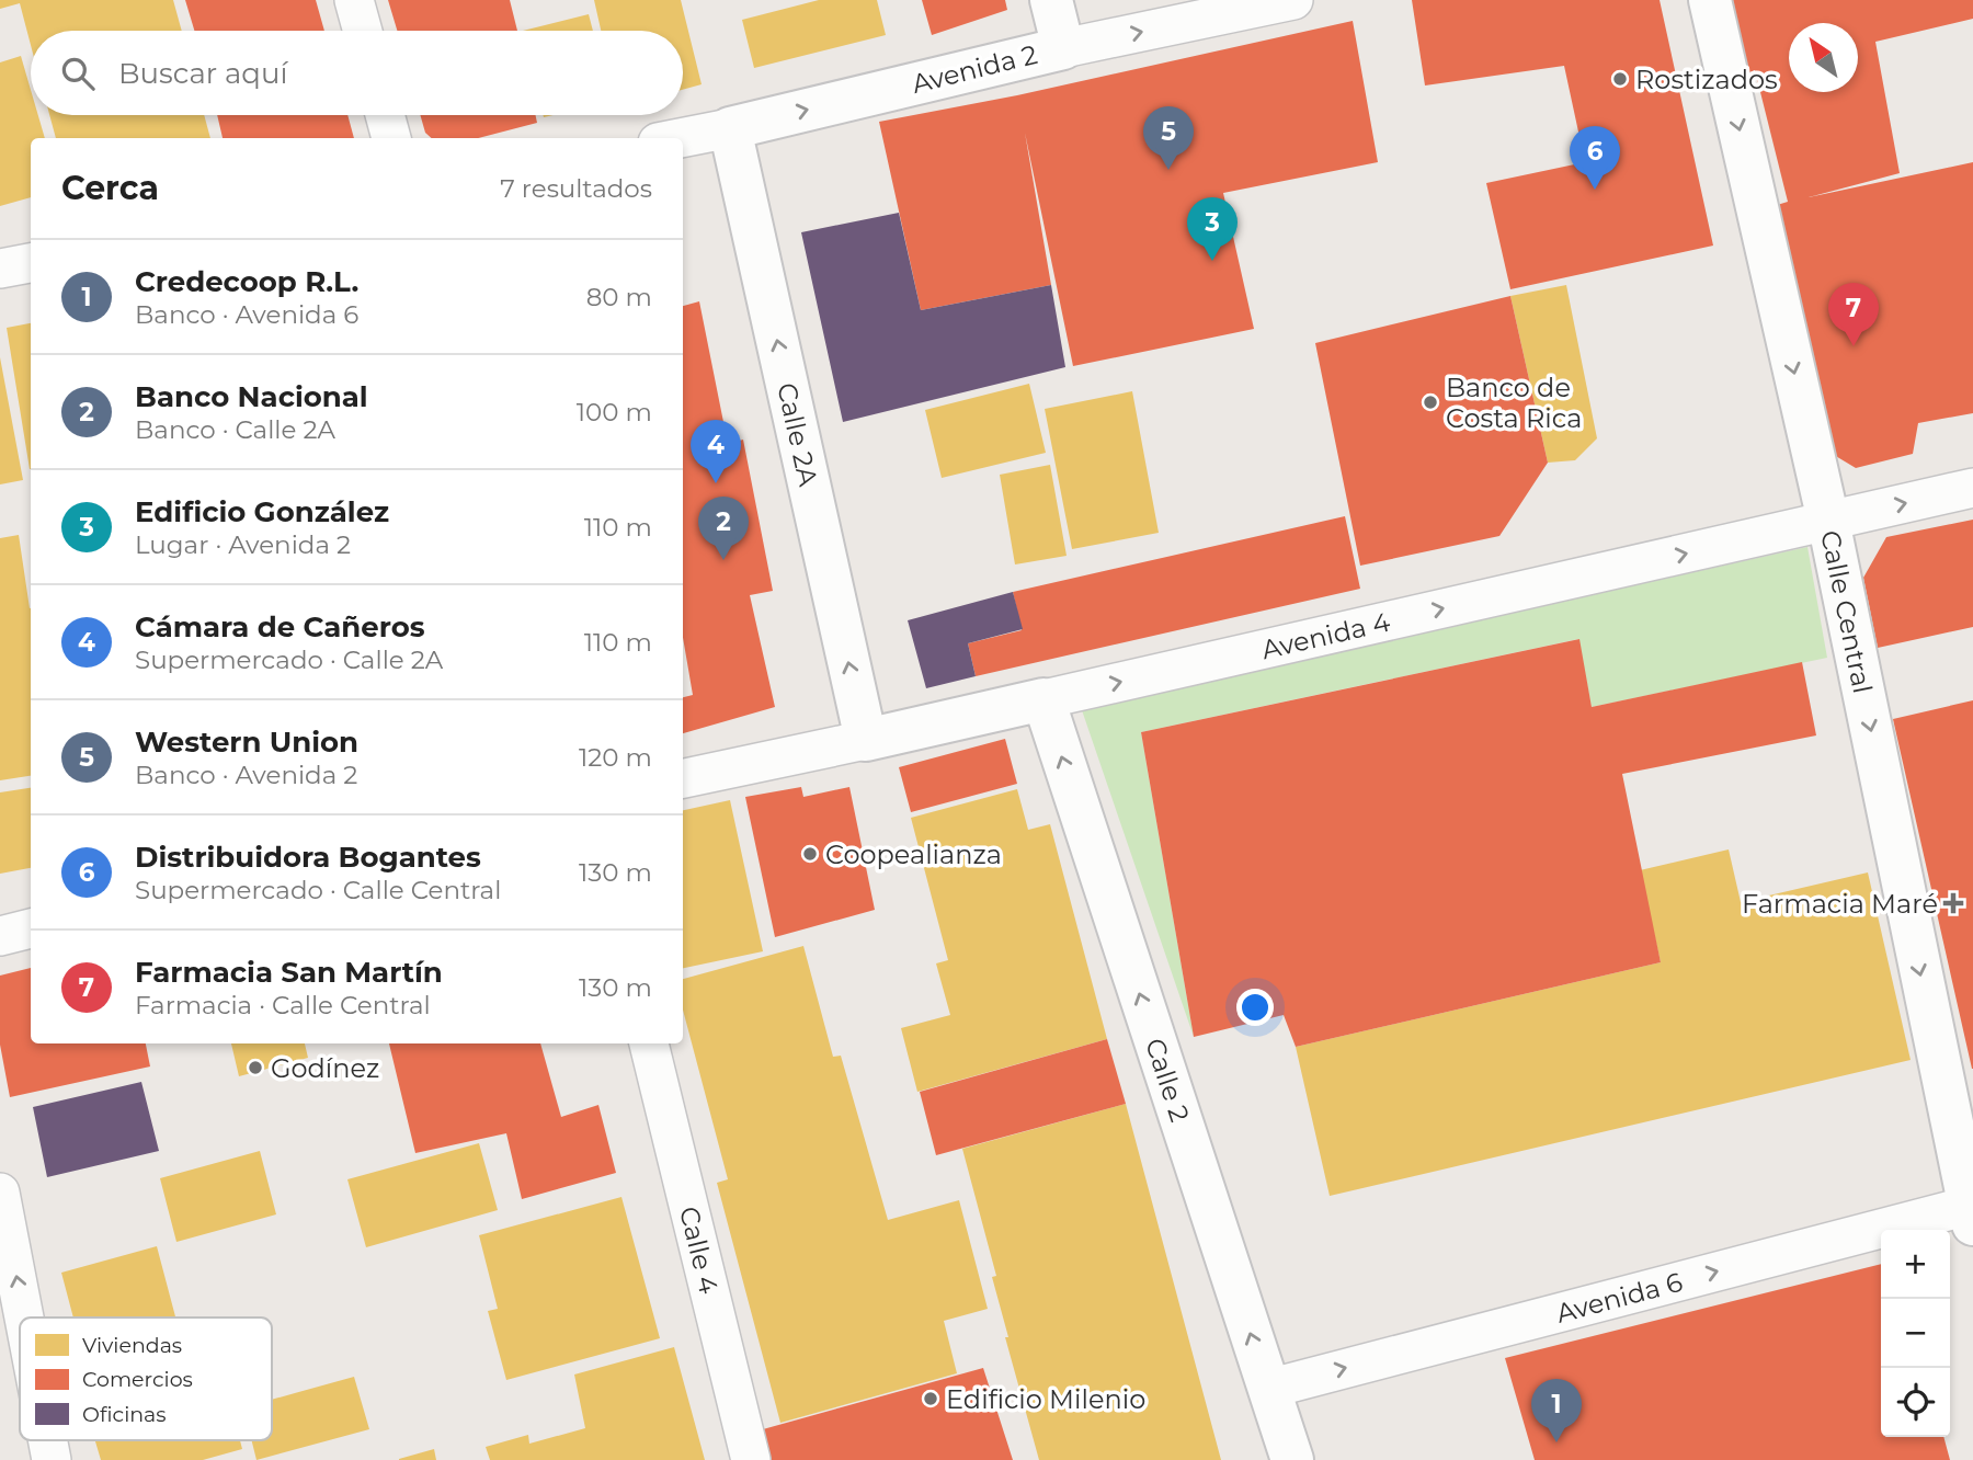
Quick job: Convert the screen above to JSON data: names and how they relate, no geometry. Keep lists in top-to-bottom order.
{
  "streets": {
    "main road": [
      "Avenida 2",
      "Calle 2A",
      "Calle Central",
      "Avenida 4",
      "Calle 2"
    ],
    "street": ["Calle 4", "Avenida 6"]
  },
  "crossings": [
    ["Avenida 2", "Calle 2A"],
    ["Calle 2A", "Avenida 4"],
    ["Calle Central", "Avenida 4"],
    ["Calle Central", "Avenida 6"],
    ["Avenida 4", "Calle 2"],
    ["Calle 2", "Avenida 6"]
  ],
  "one_way": [
    "Avenida 2",
    "Calle 2A",
    "Calle Central",
    "Avenida 4",
    "Calle 2",
    "Avenida 6"
  ],
  "places": {
    "other": [
      "Rostizados",
      "Banco de Costa Rica",
      "Coopealianza",
      "Godínez",
      "Edificio Milenio"
    ],
    "health": ["Farmacia Maré"]
  },
  "legend": ["Viviendas", "Comercios", "Oficinas"],
  "north": "top left",
  "page": {
    "search": "Buscar aquí",
    "pins": [
      "5",
      "6",
      "3",
      "7",
      "4",
      "2",
      "1"
    ],
    "heading": ["Cerca", "7 resultados"],
    "list": [
      {
        "mark": "1",
        "name": "Credecoop R.L.",
        "note": "Banco · Avenida 6",
        "value": "80 m"
      },
      {
        "mark": "2",
        "name": "Banco Nacional",
        "note": "Banco · Calle 2A",
        "value": "100 m"
      },
      {
        "mark": "3",
        "name": "Edificio González",
        "note": "Lugar · Avenida 2",
        "value": "110 m"
      },
      {
        "mark": "4",
        "name": "Cámara de Cañeros",
        "note": "Supermercado · Calle 2A",
        "value": "110 m"
      },
      {
        "mark": "5",
        "name": "Western Union",
        "note": "Banco · Avenida 2",
        "value": "120 m"
      },
      {
        "mark": "6",
        "name": "Distribuidora Bogantes",
        "note": "Supermercado · Calle Central",
        "value": "130 m"
      },
      {
        "mark": "7",
        "name": "Farmacia San Martín",
        "note": "Farmacia · Calle Central",
        "value": "130 m"
      }
    ],
    "map_buttons": ["+", "−"]
  }
}
